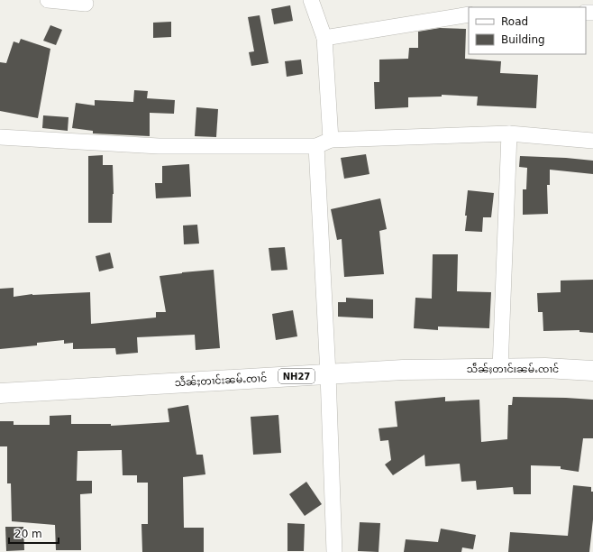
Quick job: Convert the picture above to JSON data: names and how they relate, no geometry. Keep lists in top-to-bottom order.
{
  "streets": {
    "highway": ["သဵၼ်ႈတၢင်းၼမ်ႉၸၢင်", "NH27"]
  },
  "legend": ["Road", "Building"],
  "scale_bar": "20 m"
}
